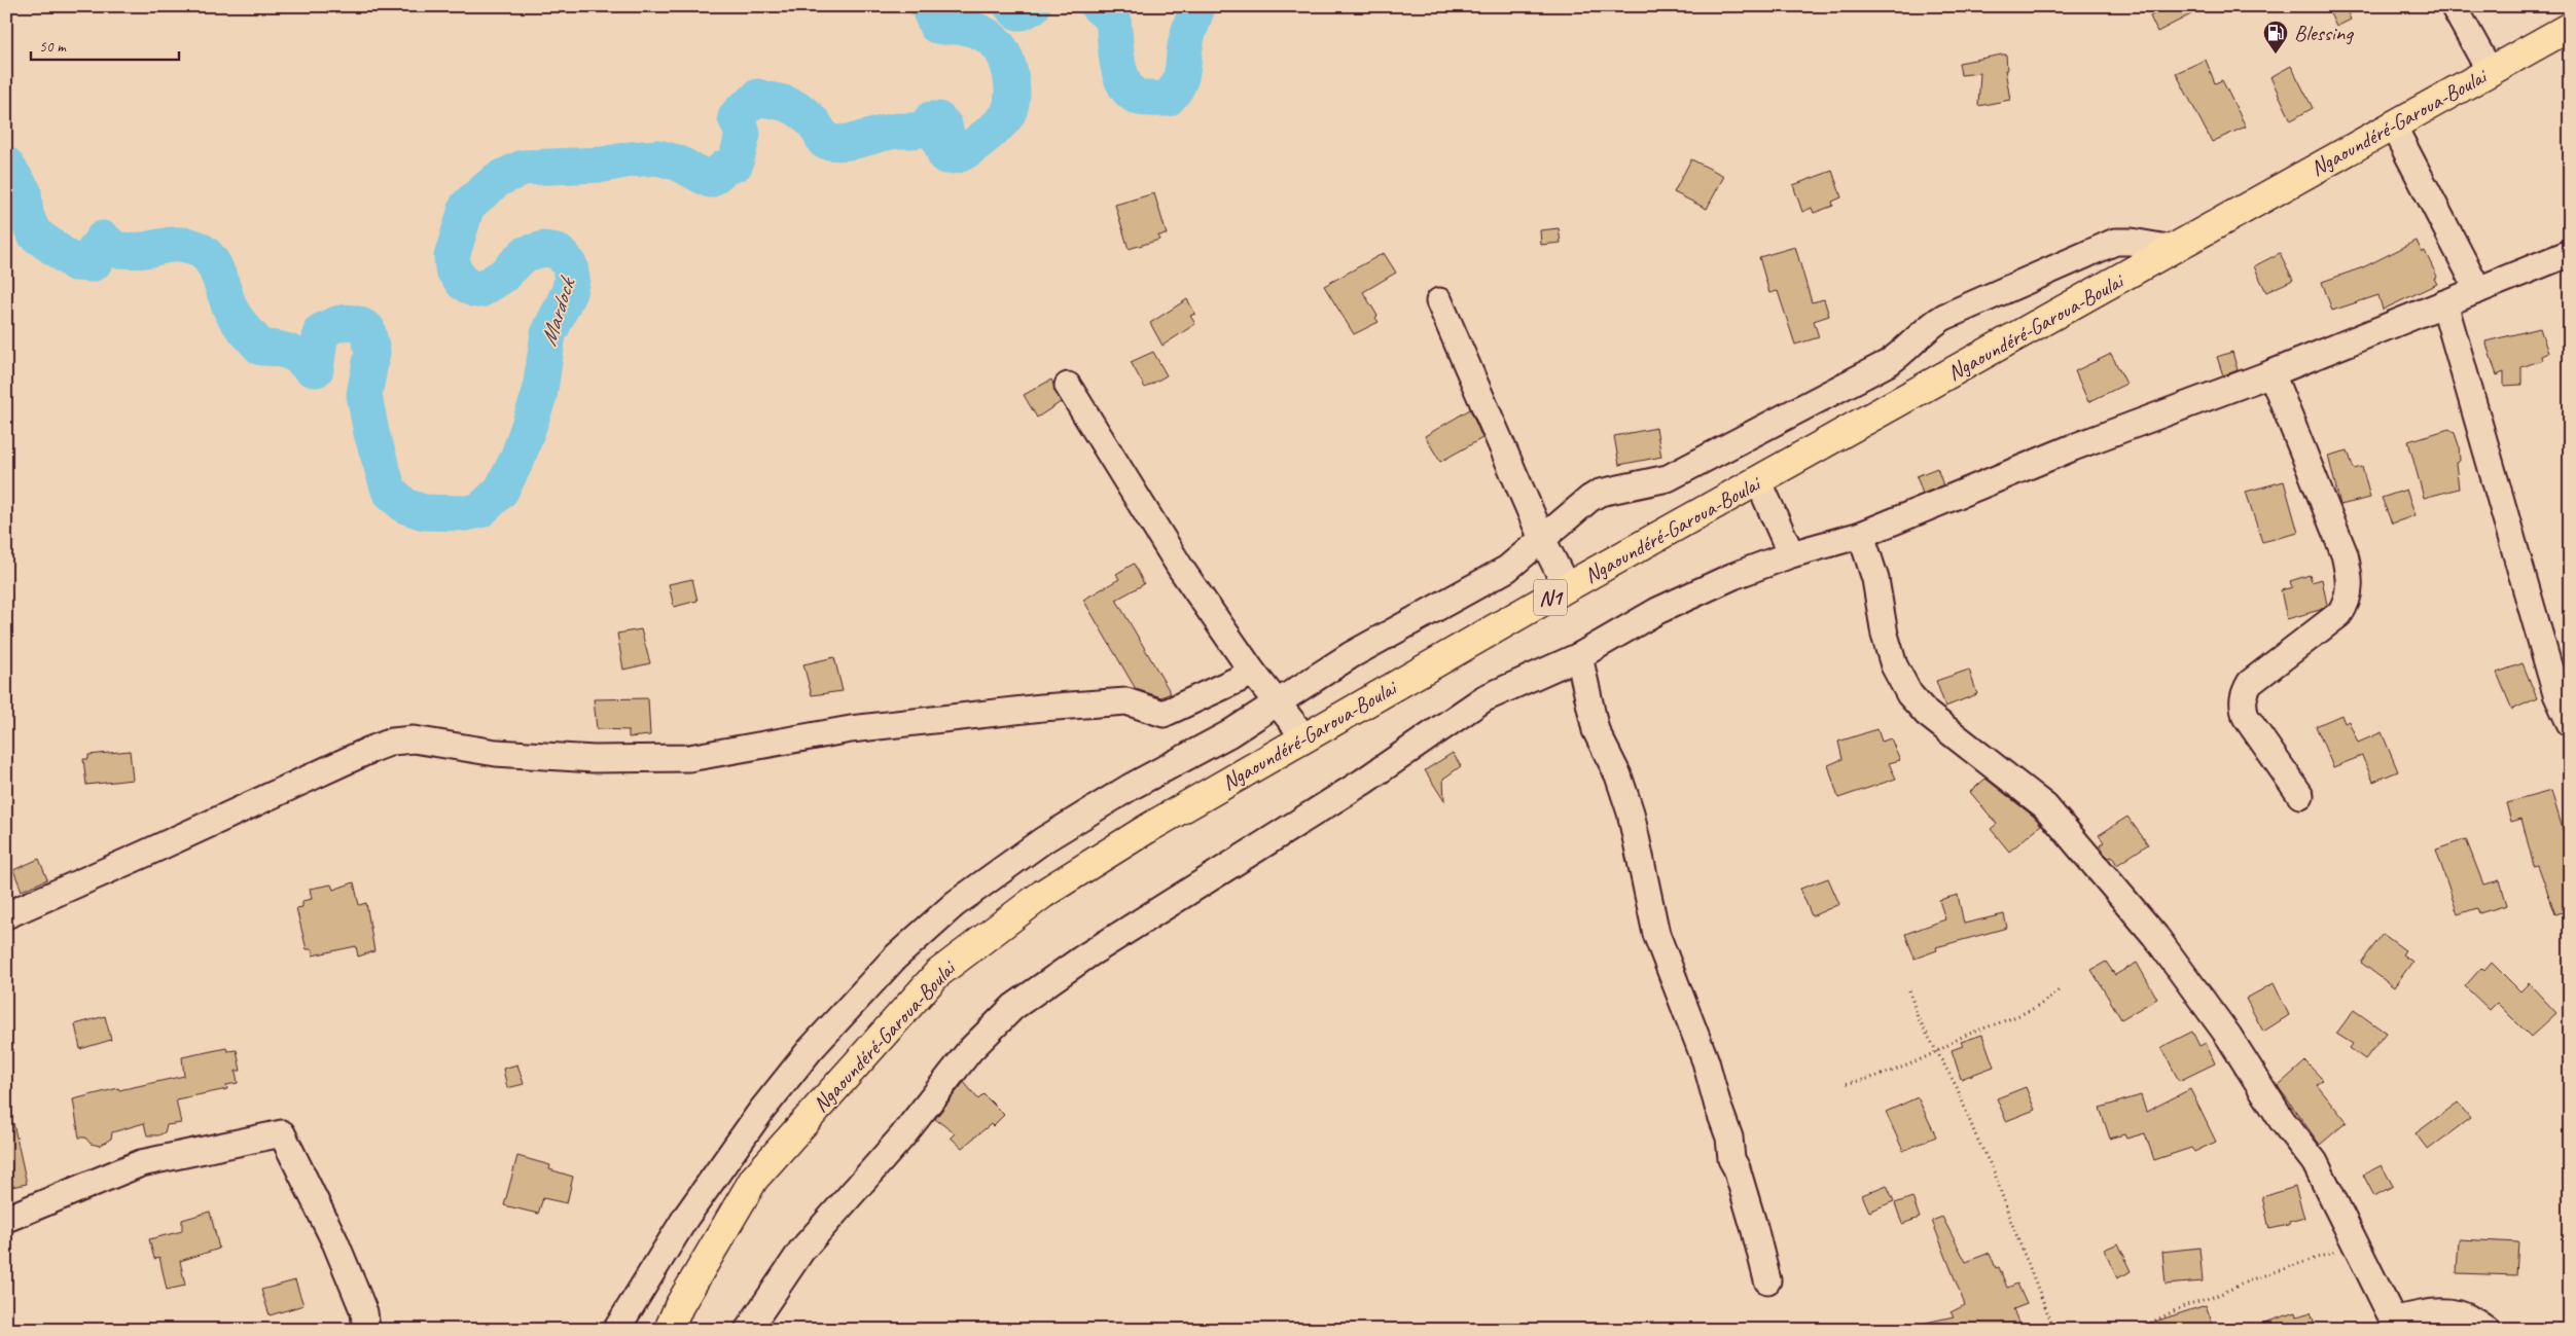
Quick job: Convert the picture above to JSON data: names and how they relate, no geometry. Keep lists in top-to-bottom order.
{
  "streets": {
    "highway": ["Ngaoundéré-Garoua-Boulai", "N1"]
  },
  "water": ["Mardock"],
  "places": {
    "fuel station": ["Blessing"]
  },
  "scale_bar": "50 m"
}
